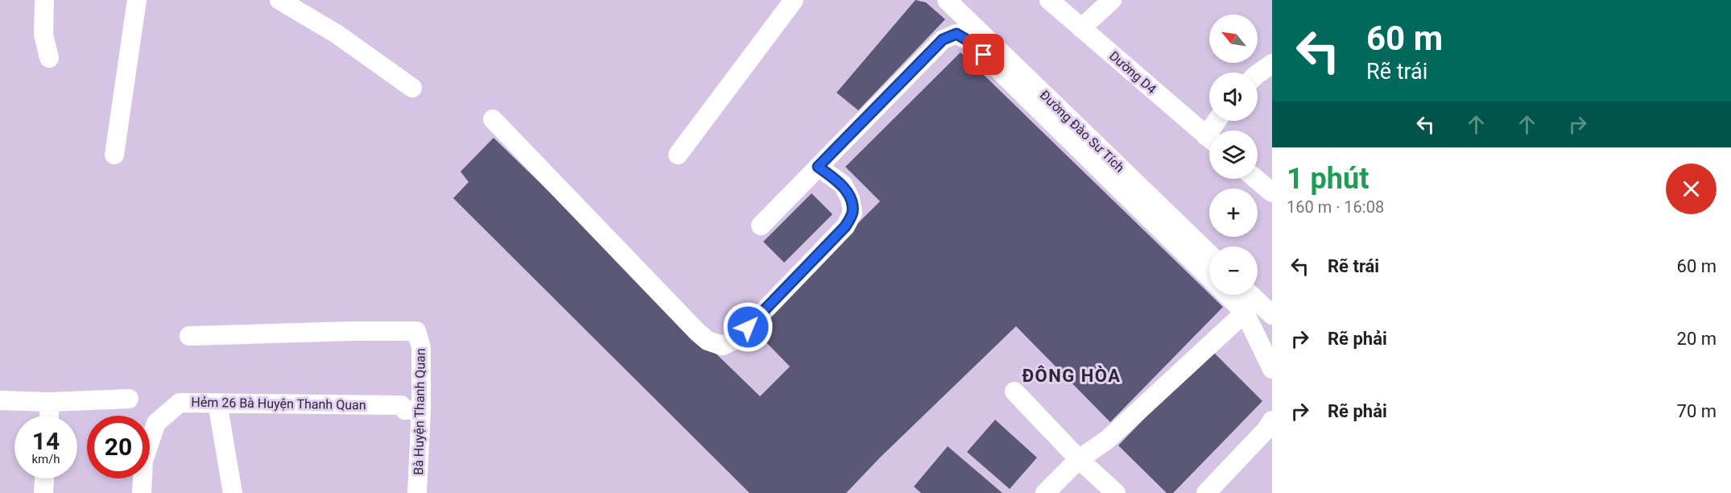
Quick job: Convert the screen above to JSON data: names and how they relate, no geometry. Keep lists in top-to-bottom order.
{
  "streets": {
    "street": [
      "Dường D4",
      "Đường Đào Sư Tích",
      "Hẻm 26 Bà Huyện Thanh Quan",
      "Bà Huyện Thanh Quan"
    ]
  },
  "crossings": [
    ["Hẻm 26 Bà Huyện Thanh Quan", "Bà Huyện Thanh Quan"]
  ],
  "districts": ["ĐÔNG HÒA"],
  "north": "top left",
  "page": {
    "turn": ["60 m", "Rẽ trái"],
    "map_buttons": ["+", "−"],
    "heading": ["1 phút", "160 m · 16:08"],
    "list": [
      {
        "name": "Rẽ trái",
        "value": "60 m"
      },
      {
        "name": "Rẽ phải",
        "value": "20 m"
      },
      {
        "name": "Rẽ phải",
        "value": "70 m"
      }
    ],
    "speed": "14 km/h",
    "limit": "20"
  }
}
